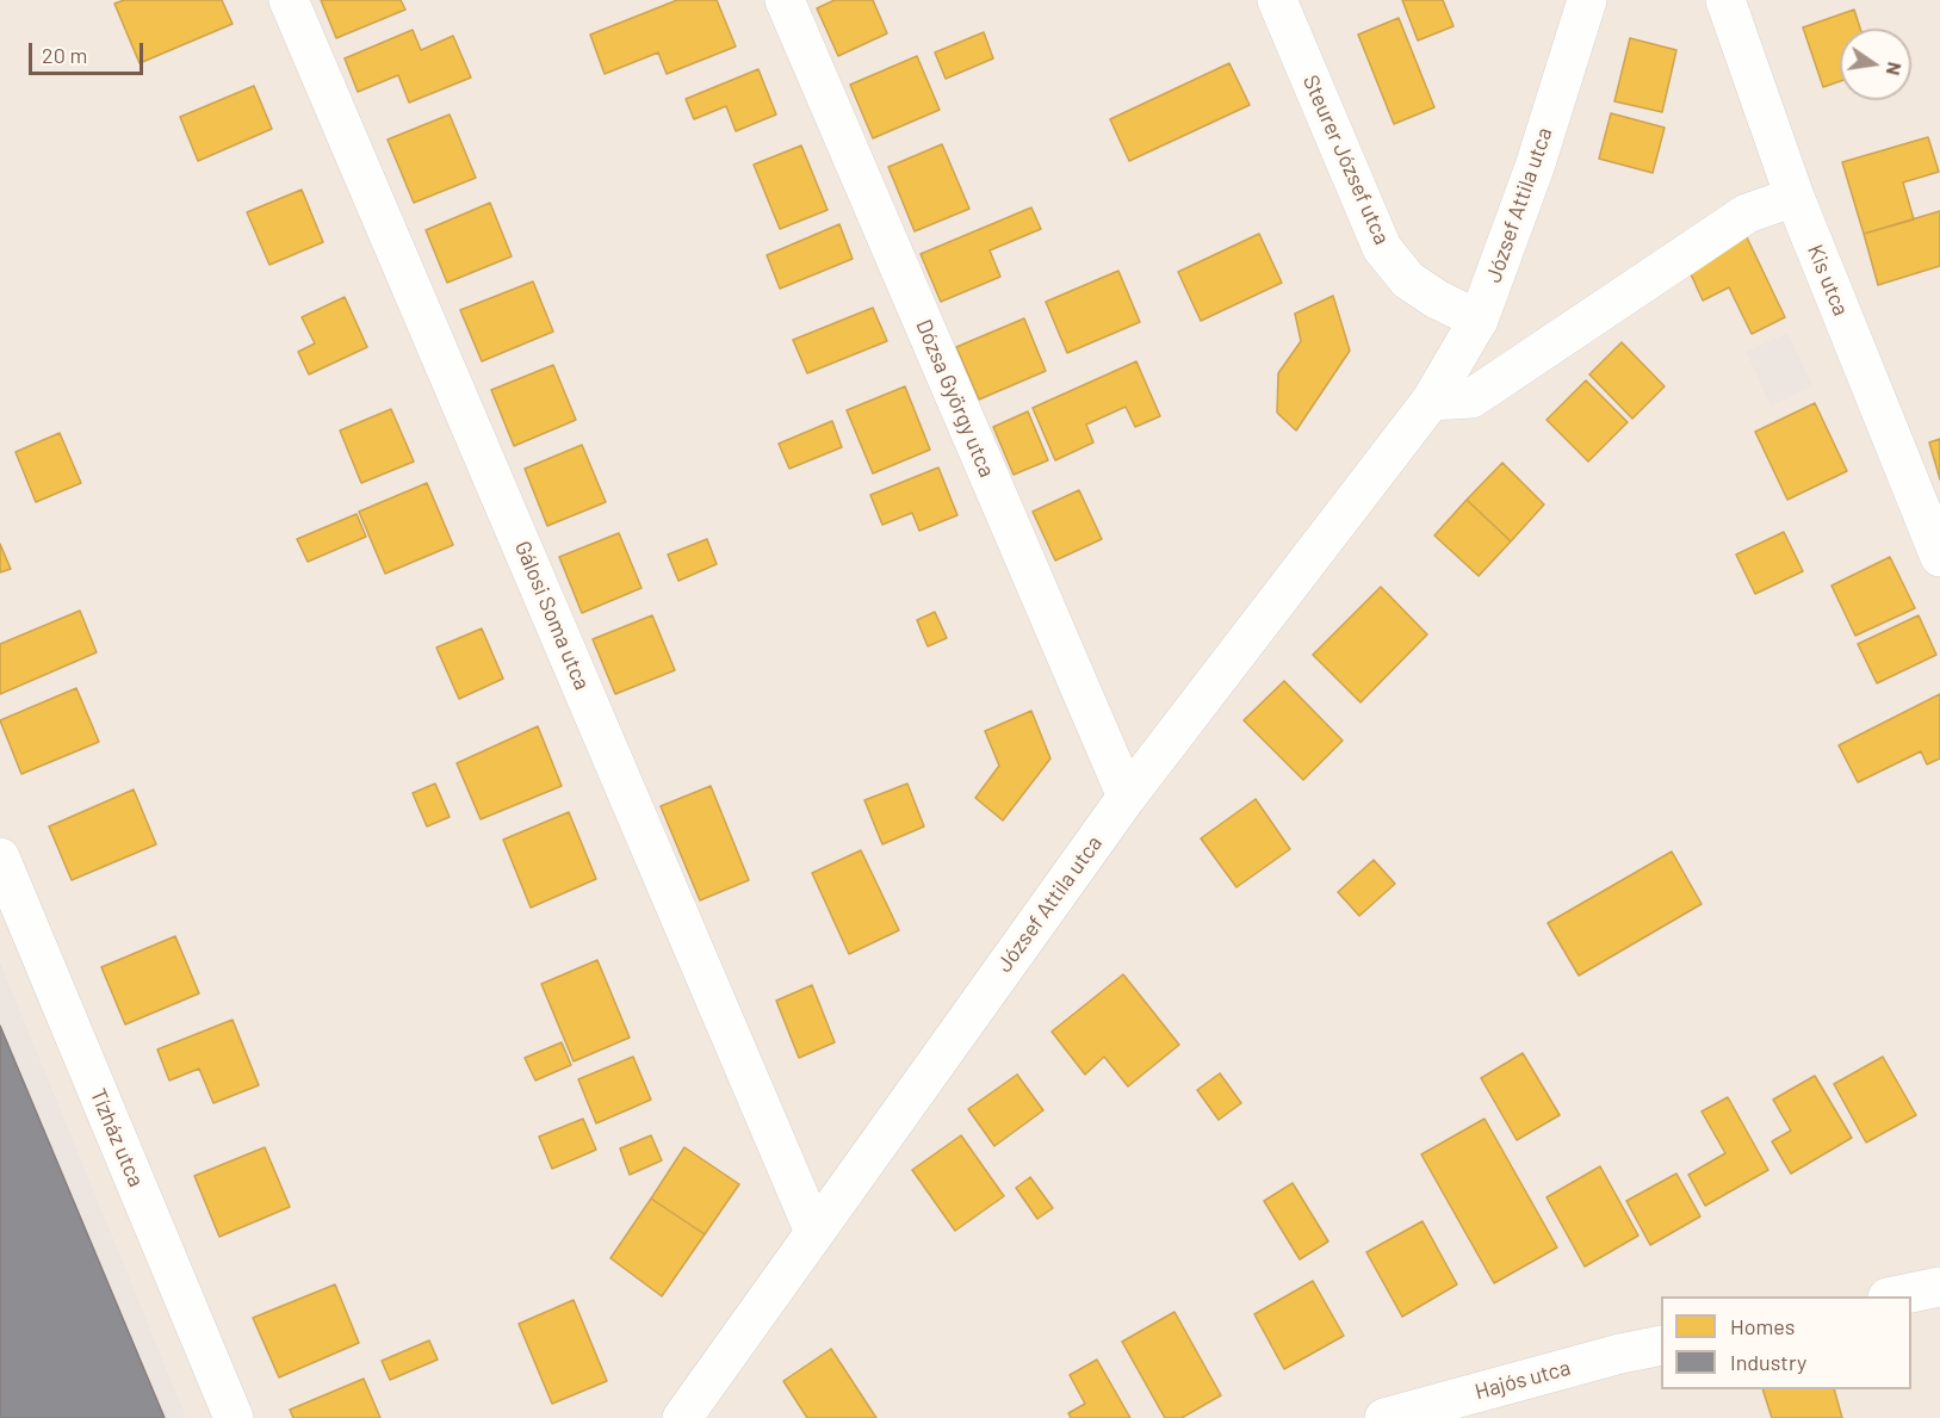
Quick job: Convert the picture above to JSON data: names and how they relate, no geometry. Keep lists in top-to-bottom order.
{
  "streets": {
    "street": [
      "Steurer József utca",
      "József Attila utca",
      "Kis utca",
      "Dózsa György utca",
      "Gálosi Soma utca",
      "Tízház utca",
      "Hajós utca"
    ]
  },
  "crossings": [
    ["Steurer József utca", "József Attila utca"],
    ["József Attila utca", "Dózsa György utca"],
    ["József Attila utca", "Gálosi Soma utca"]
  ],
  "legend": ["Homes", "Industry"],
  "scale_bar": "20 m",
  "north": "right"
}
